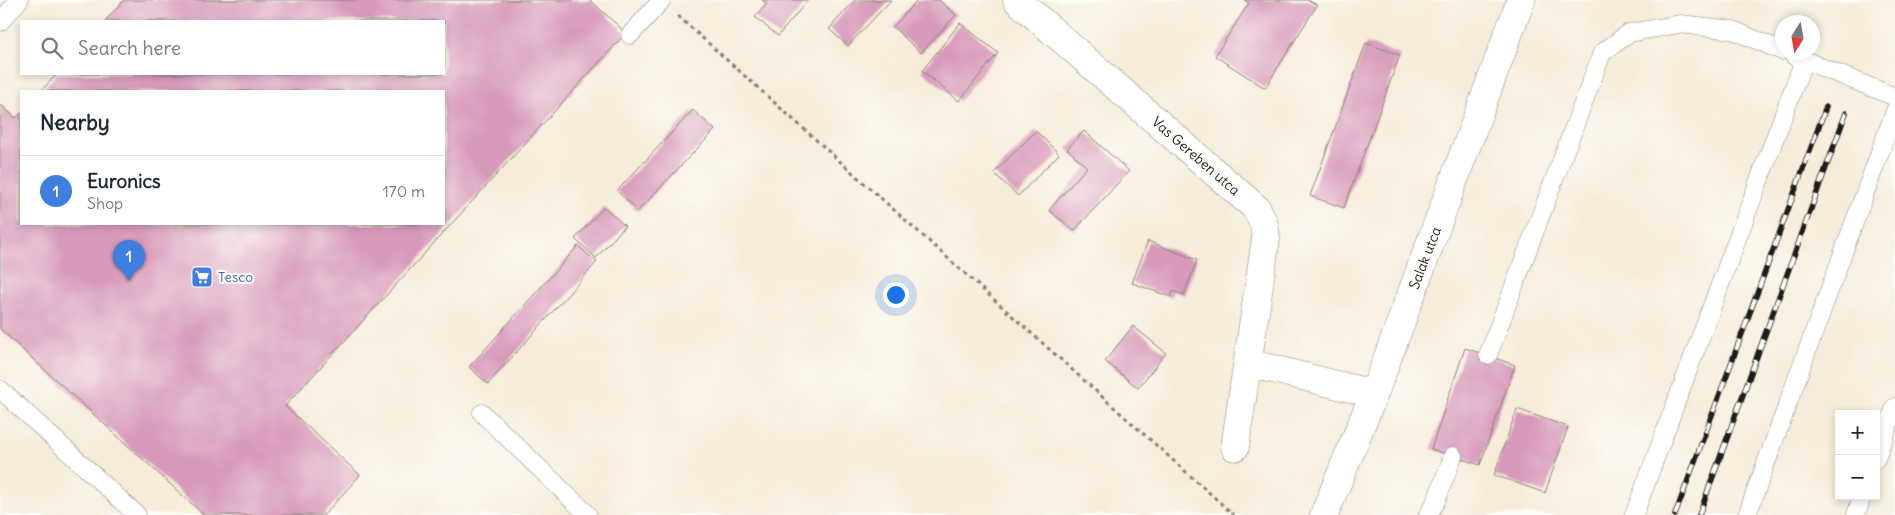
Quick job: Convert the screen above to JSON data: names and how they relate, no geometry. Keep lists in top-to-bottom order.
{
  "streets": {
    "street": ["Vas Gereben utca", "Salak utca"]
  },
  "places": {
    "supermarket": ["Tesco"]
  },
  "north": "bottom",
  "page": {
    "search": "Search here",
    "heading": "Nearby",
    "list": [
      {
        "mark": "1",
        "name": "Euronics",
        "note": "Shop",
        "value": "170 m"
      }
    ],
    "pins": "1",
    "map_buttons": ["+", "−"]
  }
}
